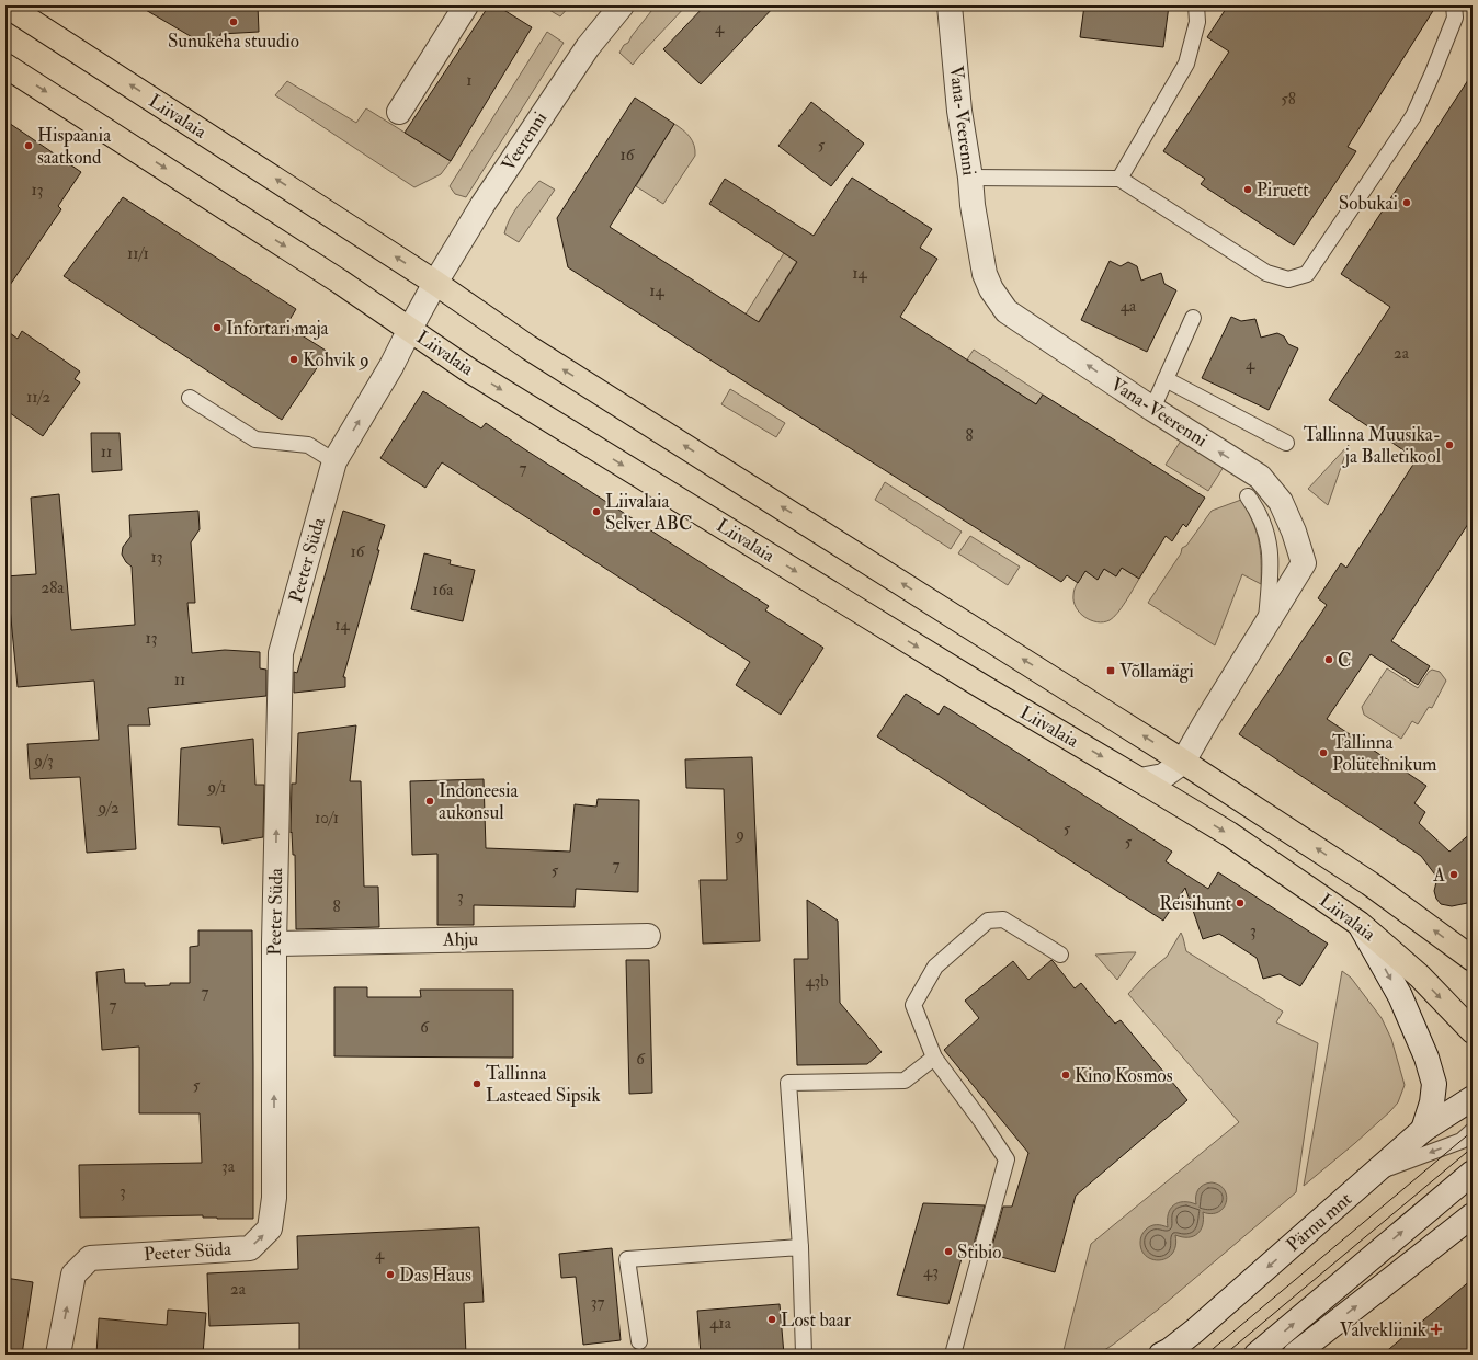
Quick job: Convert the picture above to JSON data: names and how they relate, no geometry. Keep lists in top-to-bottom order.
{
  "streets": {
    "main road": ["Liivalaia"],
    "street": [
      "Vana-Veerenni",
      "Veerenni",
      "Peeter Süda",
      "Ahju",
      "Pärnu mnt"
    ]
  },
  "crossings": [
    ["Liivalaia", "Vana-Veerenni"],
    ["Liivalaia", "Veerenni"],
    ["Liivalaia", "Peeter Süda"],
    ["Veerenni", "Peeter Süda"],
    ["Peeter Süda", "Ahju"]
  ],
  "one_way": ["Vana-Veerenni", "Peeter Süda"],
  "places": {
    "other": [
      "Sunukeha stuudio",
      "Hispaania saatkond",
      "Piruett",
      "Sobukai",
      "Infortari maja",
      "Kohvik 9",
      "Tallinna Muusika- ja Balletikool",
      "Liivalaia Selver ABC",
      "C",
      "Tallinna Polütehnikum",
      "Indoneesia aukonsul",
      "A",
      "Reisihunt",
      "Kino Kosmos",
      "Tallinna Lasteaed Sipsik",
      "Stibio",
      "Das Haus",
      "Lost baar"
    ],
    "transit": ["Võllamägi"],
    "health": ["Valvekliinik"]
  },
  "house_numbers": [
    "4",
    "1",
    "58",
    "5",
    "16",
    "13",
    "11/1",
    "14",
    "14",
    "4a",
    "2a",
    "4",
    "11/2",
    "8",
    "11",
    "7",
    "16",
    "13",
    "28a",
    "16a",
    "14",
    "13",
    "11",
    "9/3",
    "9/1",
    "9/2",
    "10/1",
    "5",
    "9",
    "5",
    "7",
    "5",
    "3",
    "8",
    "3",
    "43b",
    "7",
    "7",
    "6",
    "6",
    "5",
    "3a",
    "3",
    "4",
    "43",
    "2a",
    "37",
    "41a"
  ]
}
